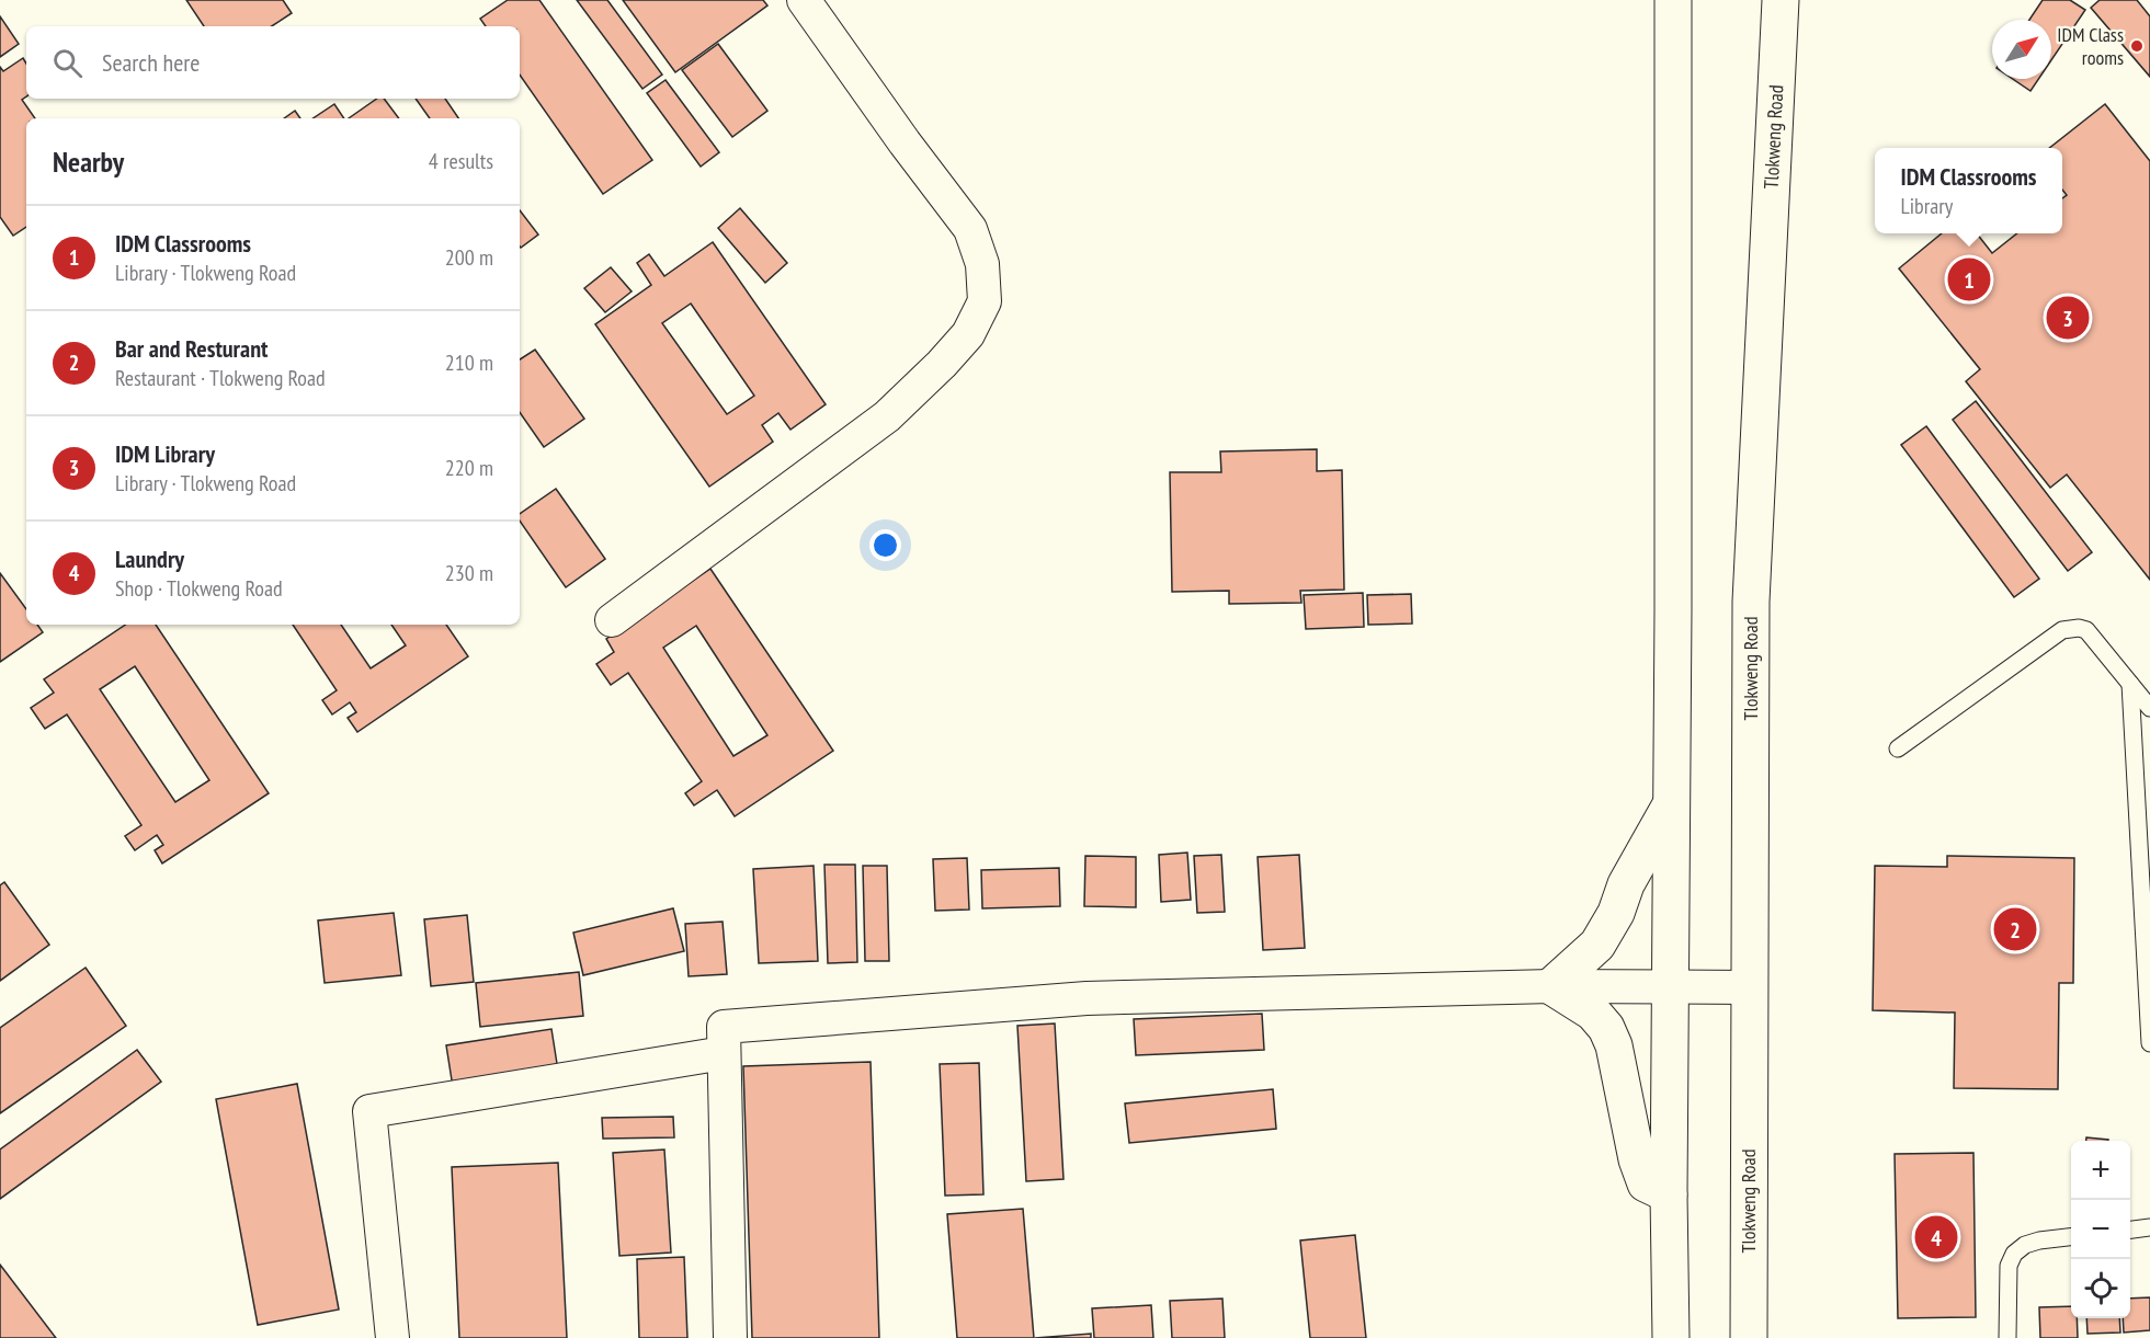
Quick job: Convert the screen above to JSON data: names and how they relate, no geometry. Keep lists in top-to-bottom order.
{
  "streets": {
    "main road": ["Tlokweng Road"]
  },
  "places": ["IDM Class rooms"],
  "north": "top right",
  "page": {
    "search": "Search here",
    "heading": ["Nearby", "4 results"],
    "popup": ["IDM Classrooms", "Library"],
    "list": [
      {
        "mark": "1",
        "name": "IDM Classrooms",
        "note": "Library · Tlokweng Road",
        "value": "200 m"
      },
      {
        "mark": "2",
        "name": "Bar and Resturant",
        "note": "Restaurant · Tlokweng Road",
        "value": "210 m"
      },
      {
        "mark": "3",
        "name": "IDM Library",
        "note": "Library · Tlokweng Road",
        "value": "220 m"
      },
      {
        "mark": "4",
        "name": "Laundry",
        "note": "Shop · Tlokweng Road",
        "value": "230 m"
      }
    ],
    "pins": [
      "1",
      "3",
      "2",
      "4"
    ],
    "map_buttons": ["+", "−"]
  }
}
